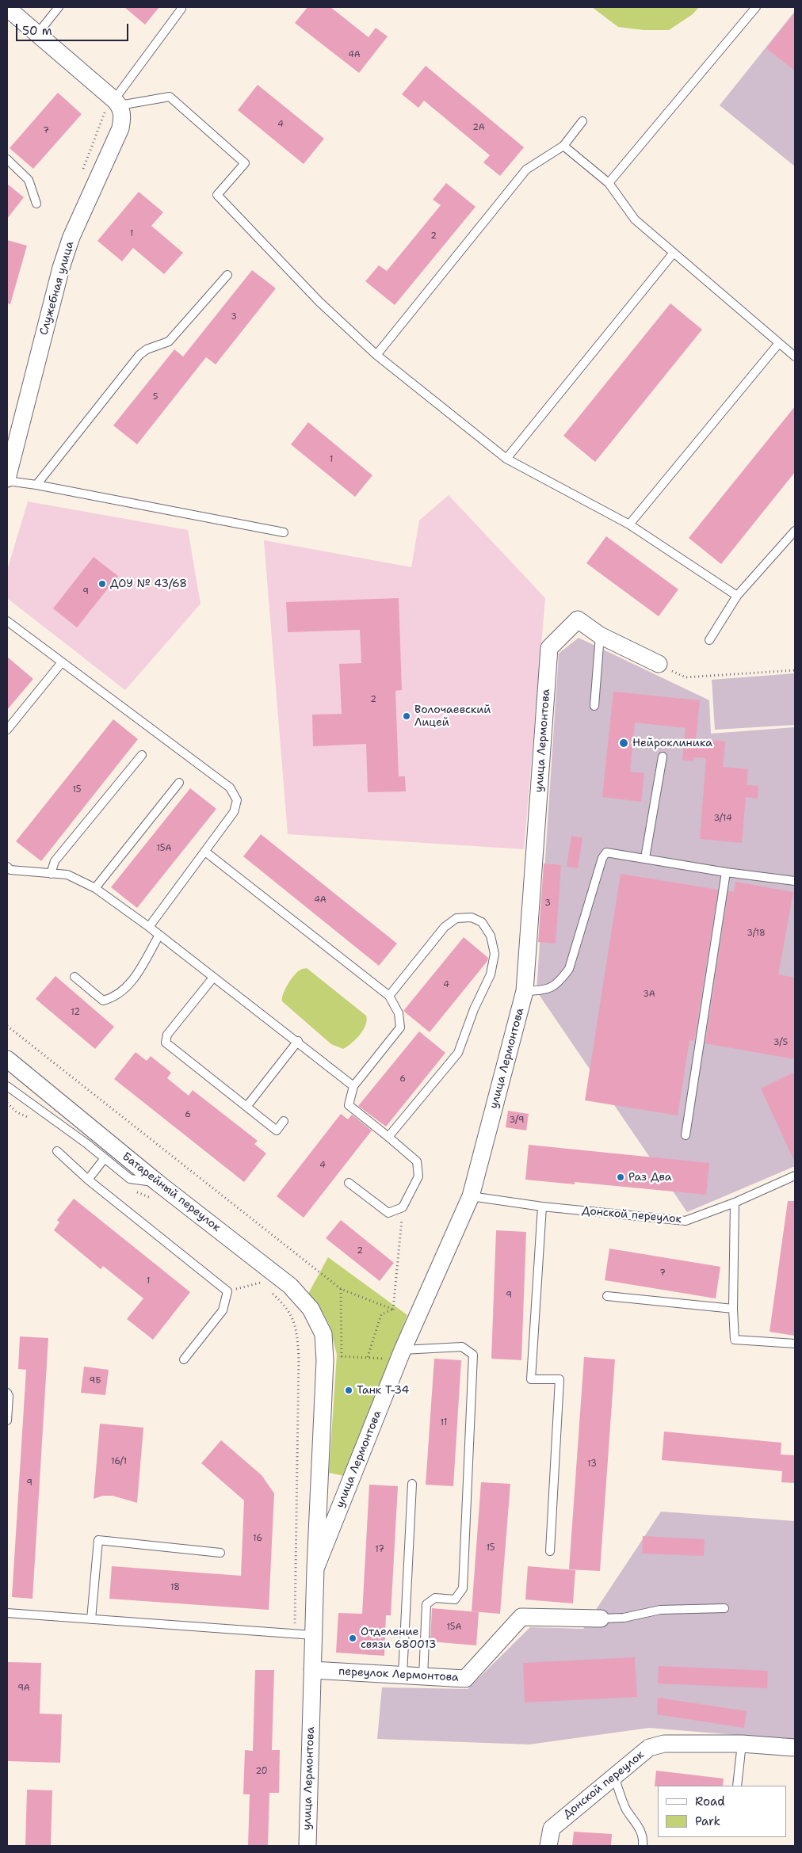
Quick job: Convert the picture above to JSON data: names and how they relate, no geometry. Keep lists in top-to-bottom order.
{
  "streets": {
    "street": [
      "Служебная улица",
      "улица Лермонтова",
      "Батарейный переулок",
      "Донской переулок",
      "переулок Лермонтова"
    ]
  },
  "crossings": [
    ["улица Лермонтова", "Батарейный переулок"],
    ["улица Лермонтова", "Донской переулок"],
    ["улица Лермонтова", "переулок Лермонтова"]
  ],
  "places": [
    "ДОУ № 43/68",
    "Волочаевский Лицей",
    "Нейроклиника",
    "Раз Два",
    "Танк Т-34",
    "Отделение связи 680013"
  ],
  "house_numbers": [
    "4А",
    "4",
    "2А",
    "7",
    "1",
    "2",
    "3",
    "5",
    "1",
    "9",
    "2",
    "15",
    "3/14",
    "15А",
    "4А",
    "3",
    "3/18",
    "4",
    "3А",
    "12",
    "3/5",
    "6",
    "6",
    "3/9",
    "4",
    "2",
    "7",
    "1",
    "9",
    "9Б",
    "11",
    "16/1",
    "13",
    "9",
    "16",
    "15",
    "17",
    "18",
    "15А",
    "9А",
    "20"
  ],
  "legend": ["Road", "Park"],
  "scale_bar": "50 m"
}
